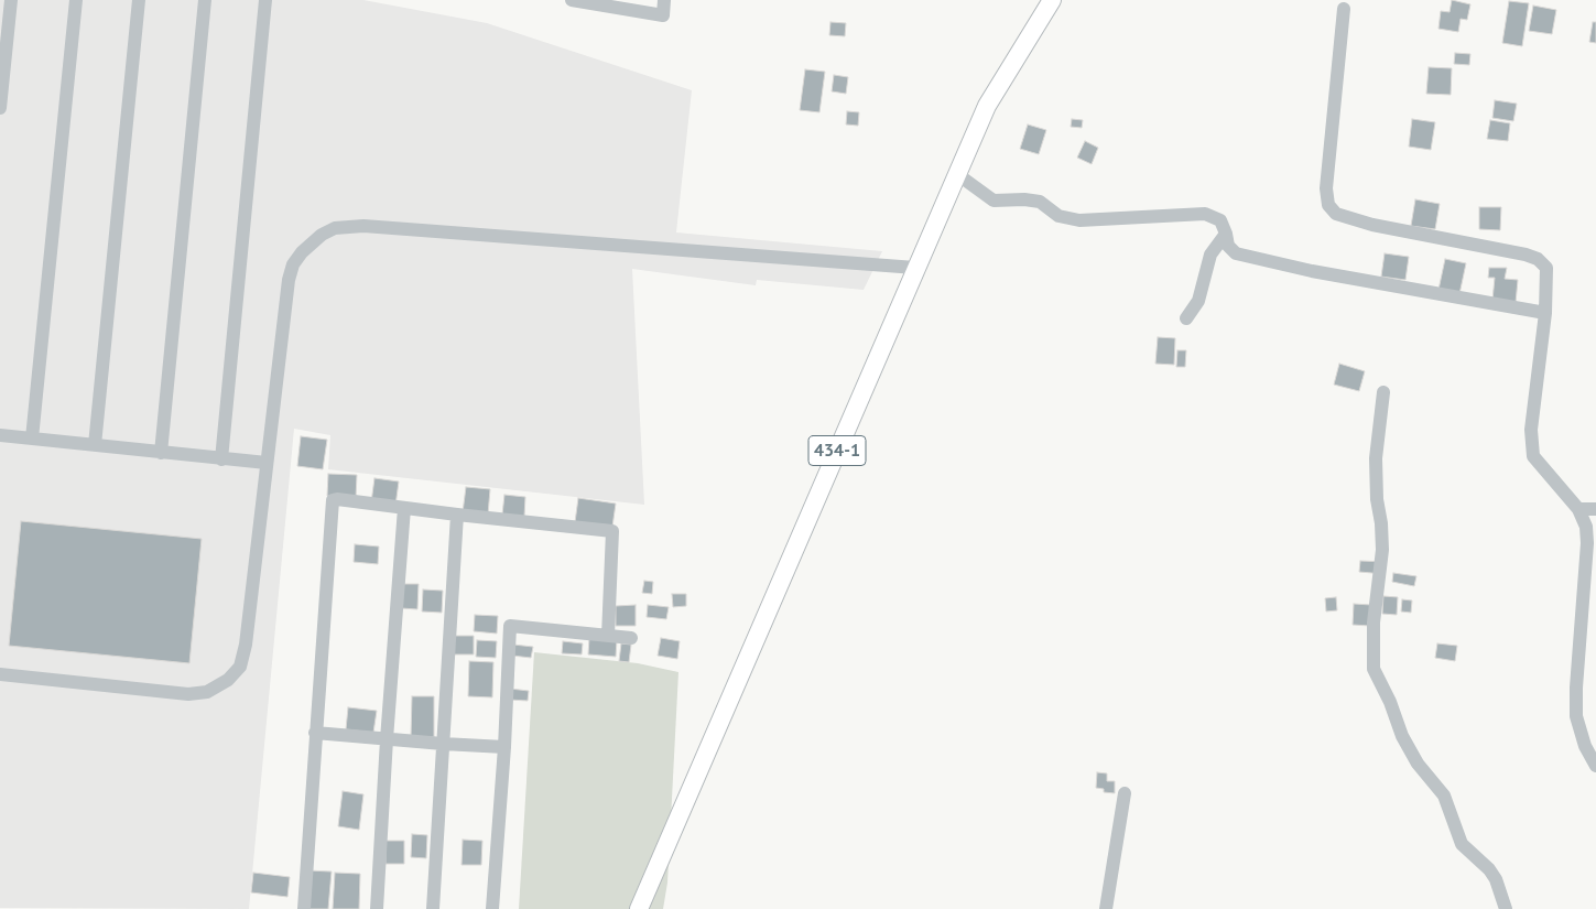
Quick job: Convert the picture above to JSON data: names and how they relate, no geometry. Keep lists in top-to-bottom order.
{
  "streets": {
    "main road": ["434-1"]
  }
}
